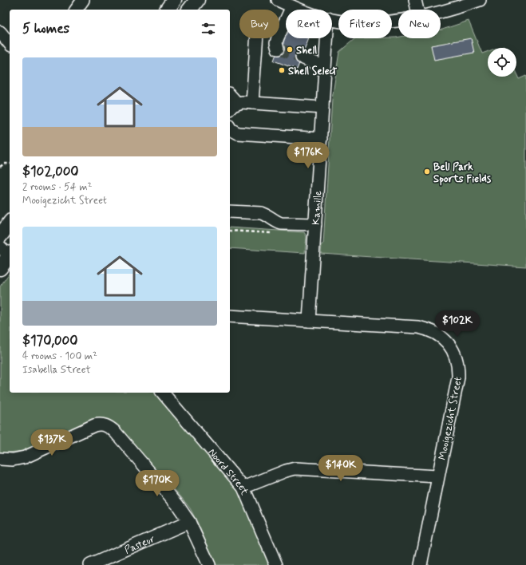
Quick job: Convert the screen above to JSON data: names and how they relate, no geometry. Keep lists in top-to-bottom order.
{
  "streets": {
    "street": [
      "Kamille",
      "Mooigezicht Street",
      "Noord Street",
      "Pasteur"
    ]
  },
  "crossings": [
    ["Kamille", "Mooigezicht Street"]
  ],
  "places": ["Shell", "Shell Select", "Bell Park Sports Fields"],
  "page": {
    "chip": [
      "Buy",
      "Rent",
      "Filters",
      "New"
    ],
    "heading": "5 homes",
    "list": [
      {
        "name": "$102,000",
        "note": "2 rooms · 54 m² · Mooigezicht Street"
      },
      {
        "name": "$170,000",
        "note": "4 rooms · 100 m² · Isabella Street"
      }
    ],
    "price": [
      "$176K",
      "$102K",
      "$137K",
      "$140K",
      "$170K"
    ]
  }
}
